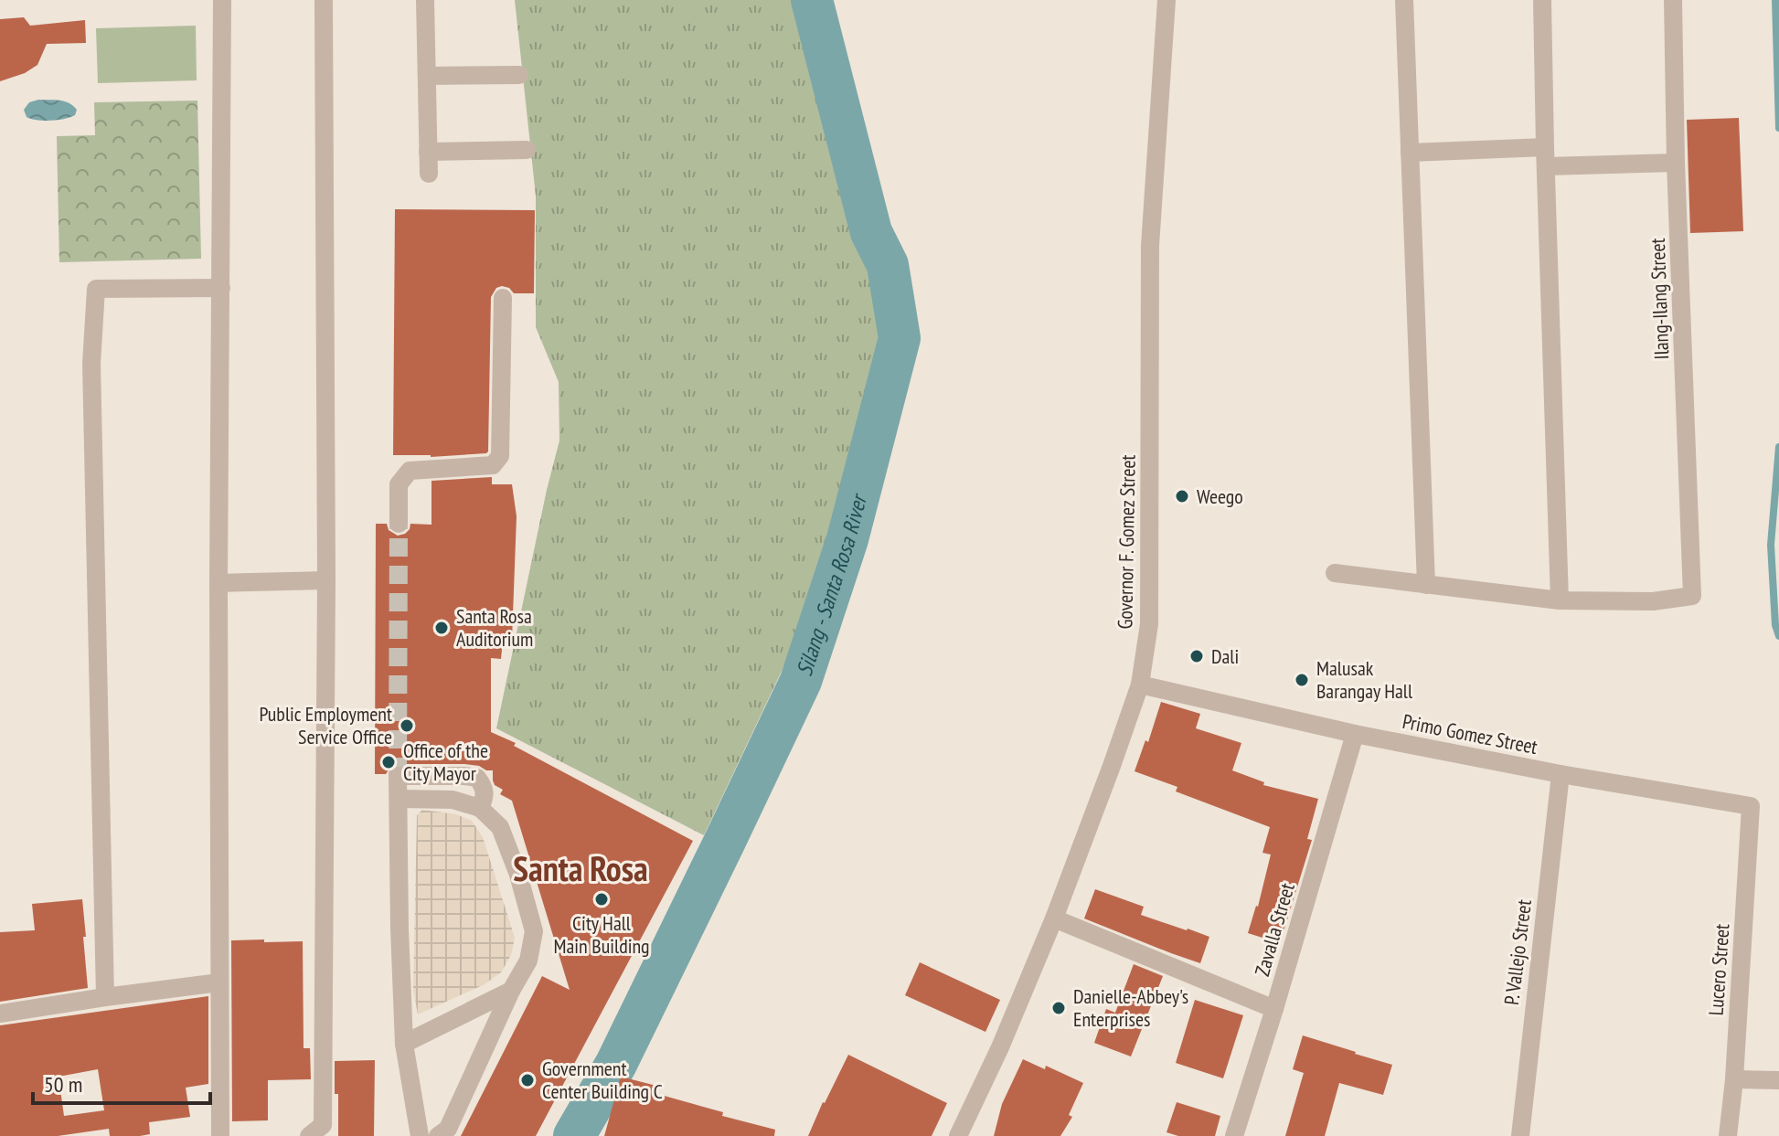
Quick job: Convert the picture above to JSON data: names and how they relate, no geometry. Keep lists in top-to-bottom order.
{
  "streets": {
    "street": [
      "Ilang-Ilang Street",
      "Governor F. Gomez Street",
      "Primo Gomez Street",
      "Zavalla Street",
      "P. Vallejo Street",
      "Lucero Street"
    ]
  },
  "crossings": [
    ["Governor F. Gomez Street", "Primo Gomez Street"],
    ["Primo Gomez Street", "Zavalla Street"],
    ["Primo Gomez Street", "P. Vallejo Street"],
    ["Primo Gomez Street", "Lucero Street"]
  ],
  "districts": ["Santa Rosa"],
  "water": ["Silang - Santa Rosa River"],
  "places": [
    "Weego",
    "Santa Rosa Auditorium",
    "Dali",
    "Malusak Barangay Hall",
    "Public Employment Service Office",
    "Office of the City Mayor",
    "City Hall Main Building",
    "Danielle-Abbey's Enterprises",
    "Government Center Building C"
  ],
  "scale_bar": "50 m"
}
